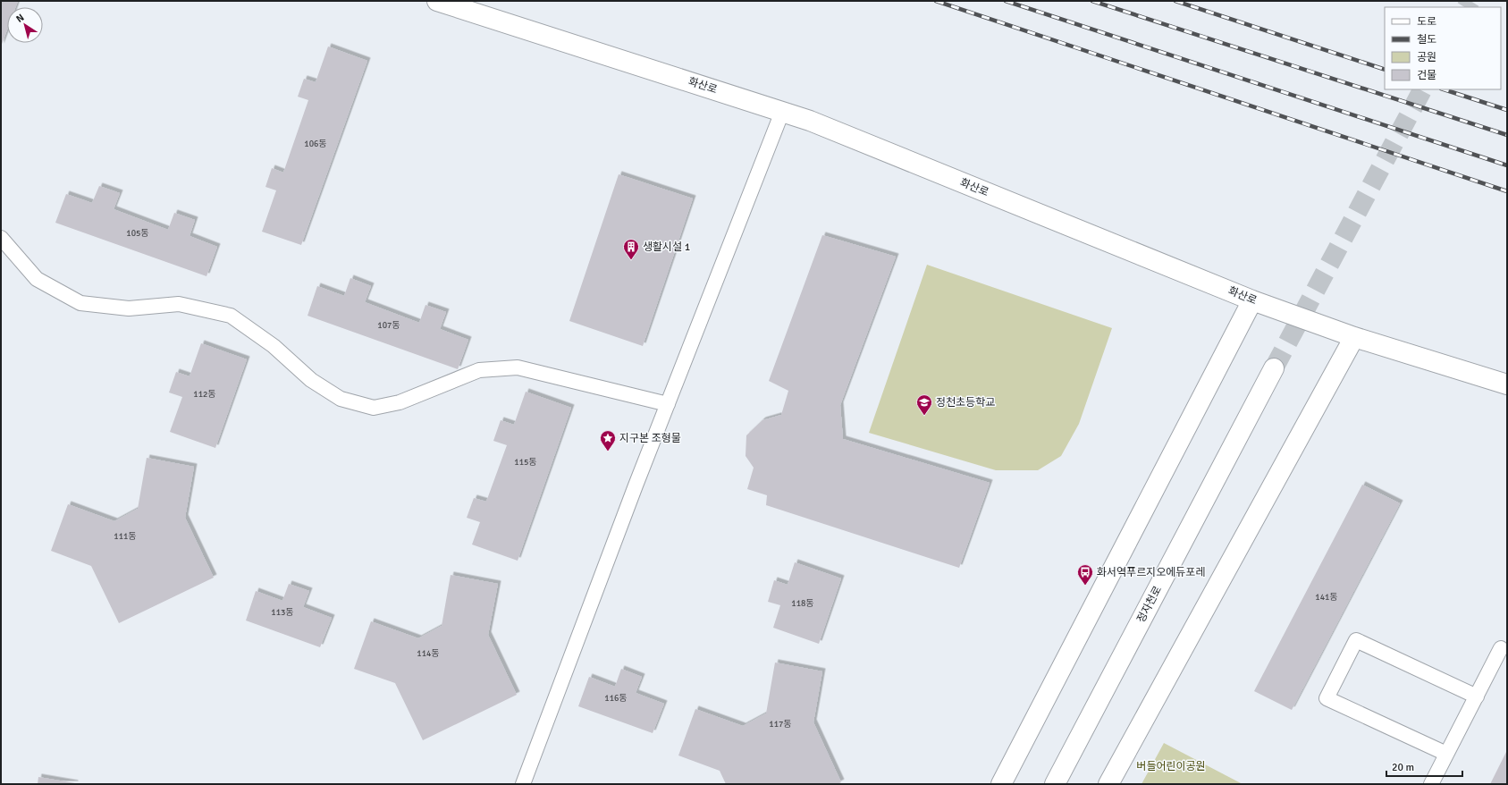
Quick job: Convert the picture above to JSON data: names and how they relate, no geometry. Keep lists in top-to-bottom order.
{
  "streets": {
    "street": ["화산로", "정자천로"]
  },
  "parks": ["버들어린이공원"],
  "places": {
    "building": ["생활시설 1"],
    "school or university": ["정천초등학교"],
    "place": ["지구본 조형물"],
    "bus stop": ["화서역푸르지오에듀포레"]
  },
  "house_numbers": [
    "106동",
    "105동",
    "107동",
    "112동",
    "115동",
    "111동",
    "141동",
    "118동",
    "113동",
    "114동",
    "116동",
    "117동"
  ],
  "legend": [
    "도로",
    "철도",
    "공원",
    "건물"
  ],
  "scale_bar": "20 m",
  "north": "top left"
}
